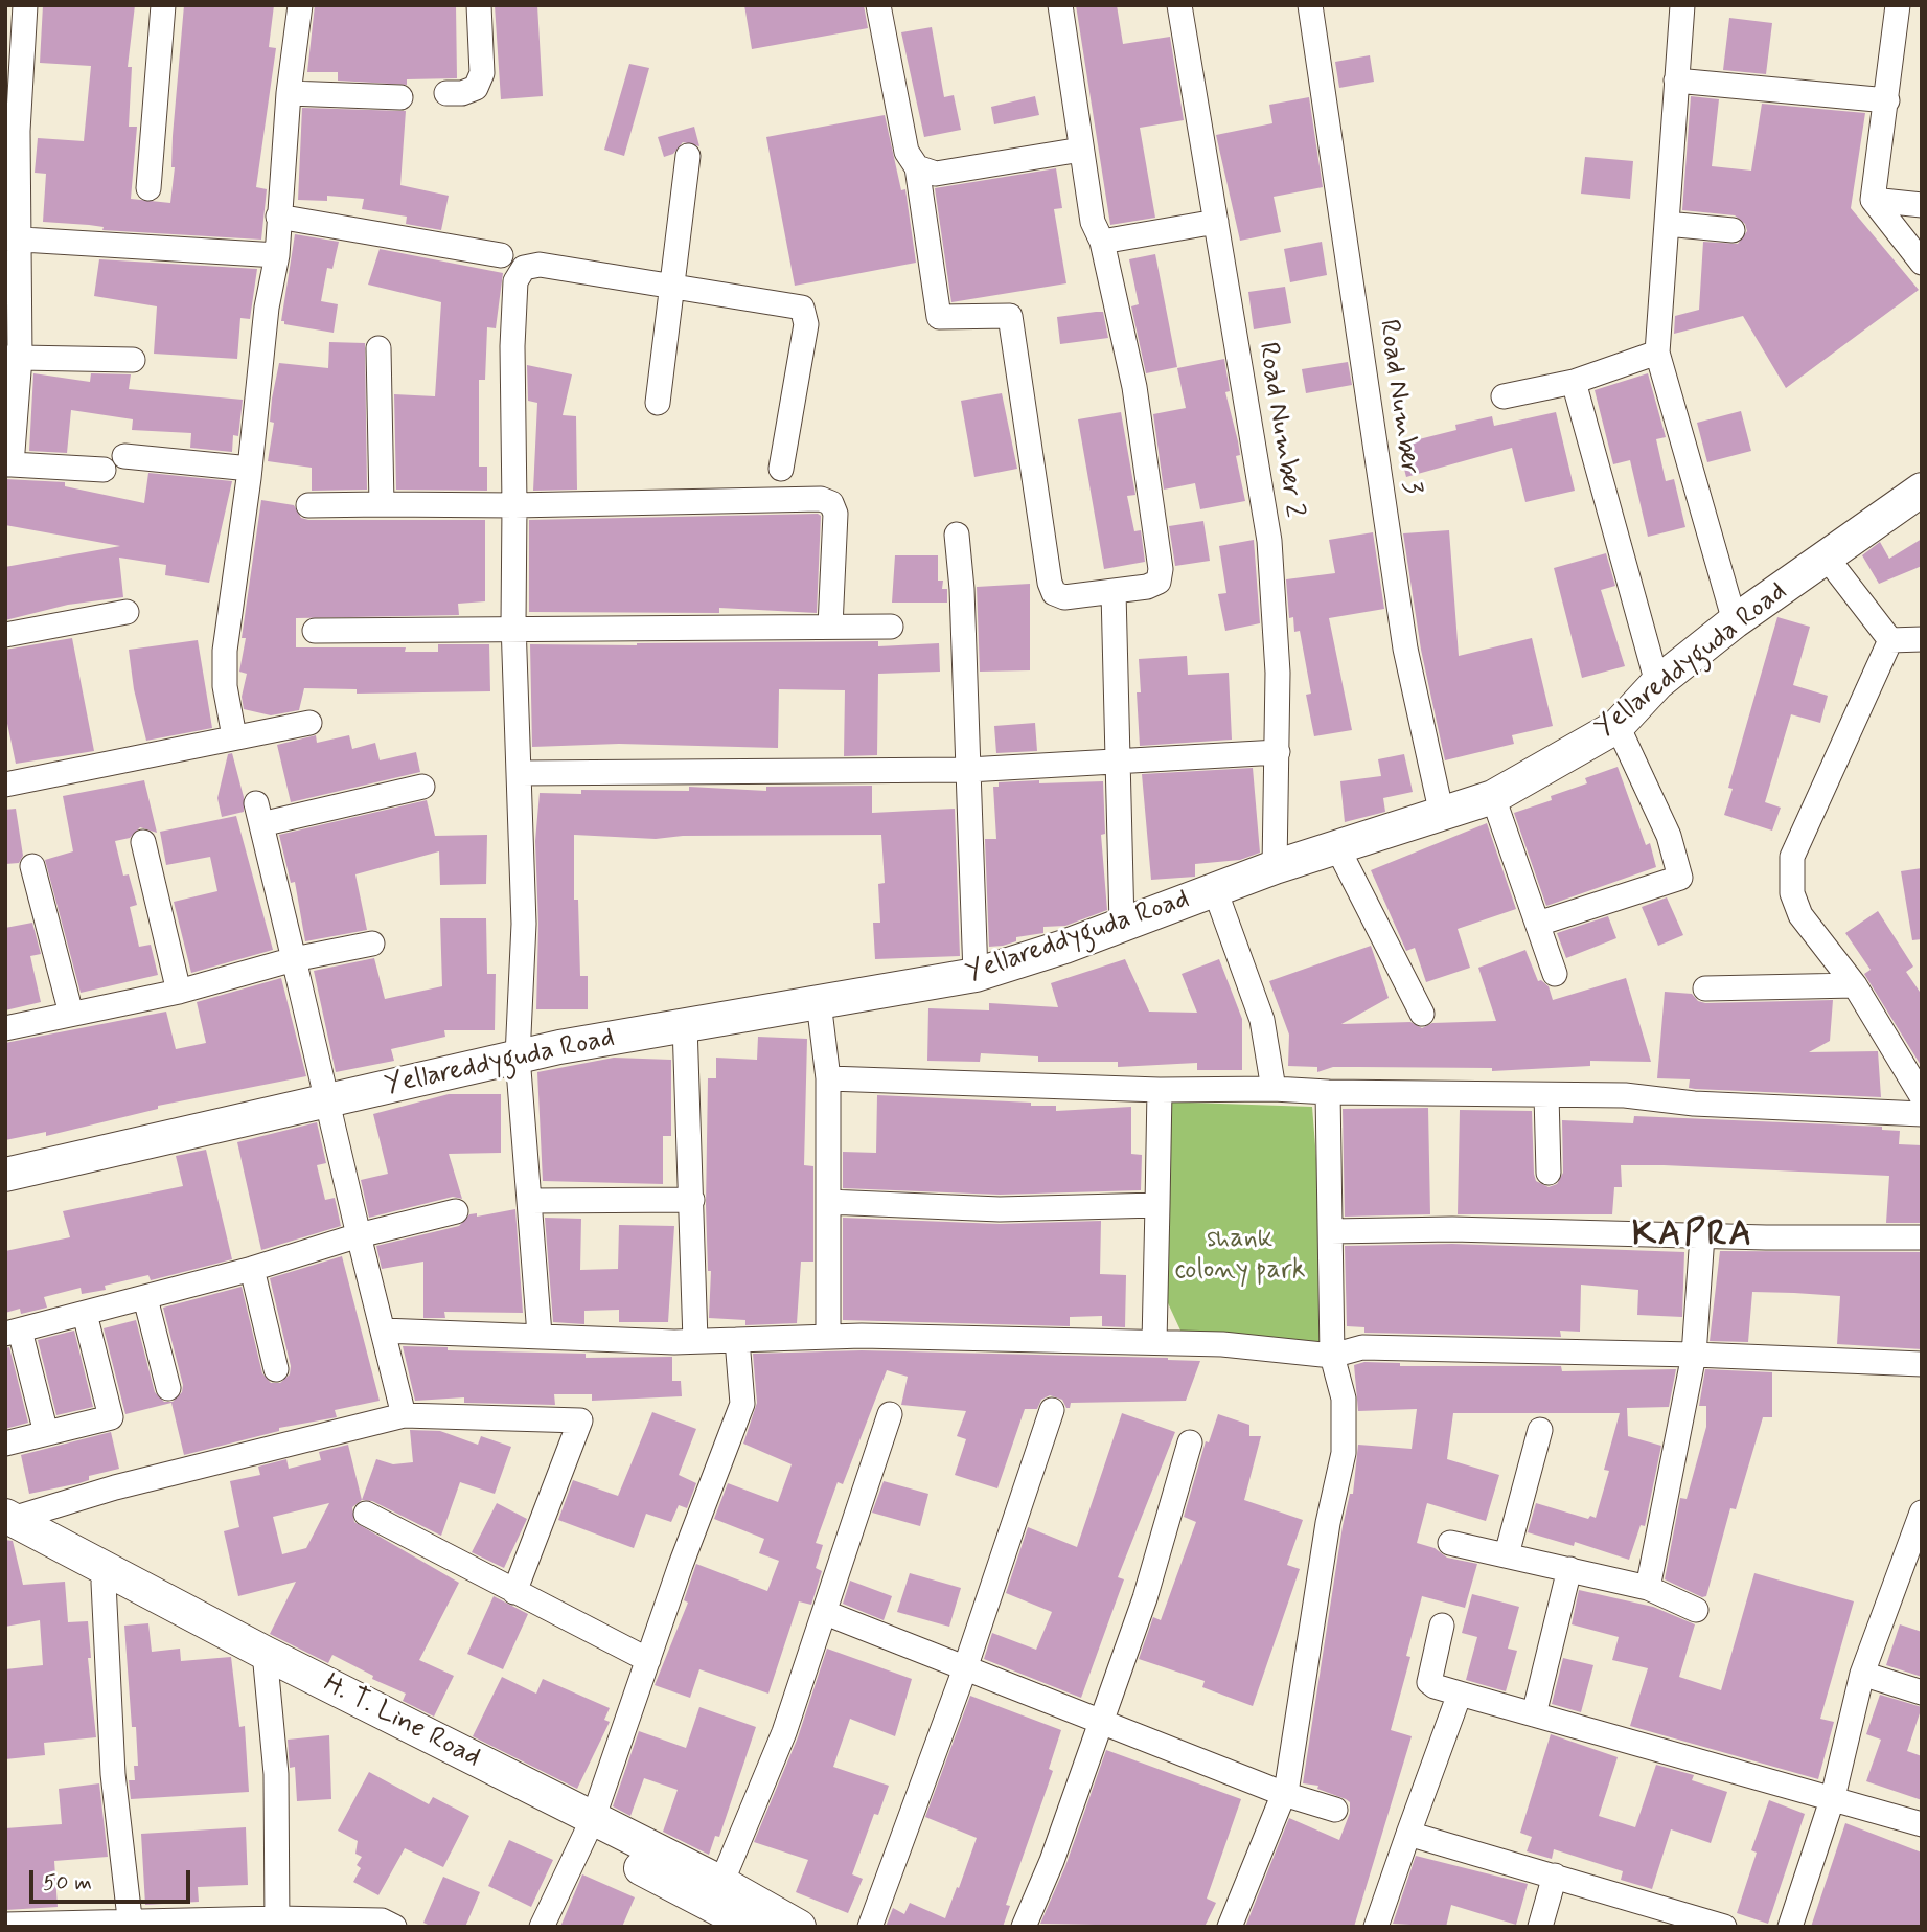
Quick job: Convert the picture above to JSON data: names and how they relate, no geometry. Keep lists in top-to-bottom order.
{
  "streets": {
    "street": [
      "Road Number 3",
      "Road Number 2",
      "Yellareddyguda Road",
      "H. T. Line Road"
    ]
  },
  "crossings": [
    ["Road Number 3", "Yellareddyguda Road"],
    ["Road Number 2", "Yellareddyguda Road"]
  ],
  "districts": ["KAPRA"],
  "parks": ["shank colony park"],
  "scale_bar": "50 m"
}
